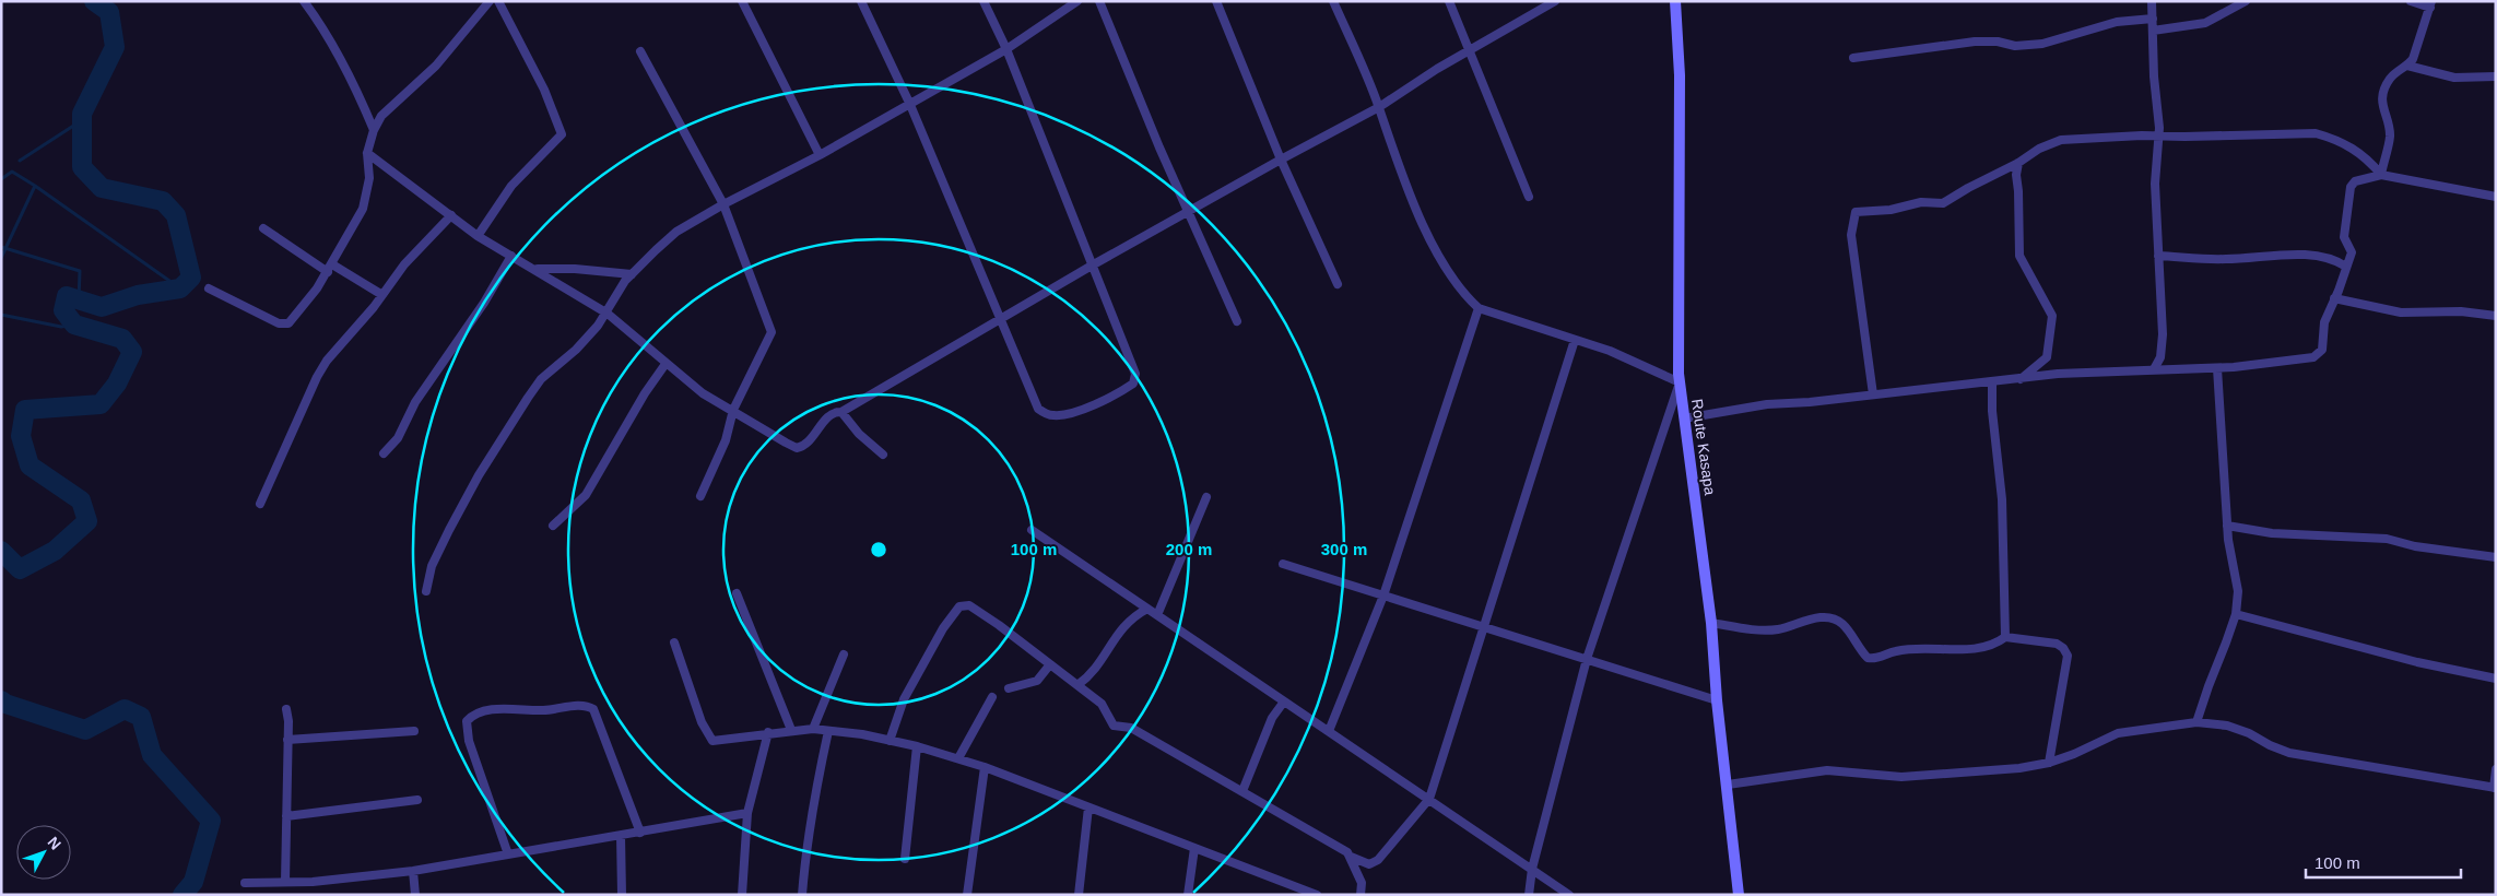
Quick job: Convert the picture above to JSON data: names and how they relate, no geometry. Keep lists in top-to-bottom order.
{
  "streets": {
    "main road": ["Route Kasapa"]
  },
  "scale_bar": "100 m",
  "north": "top right",
  "rings": ["100 m", "200 m", "300 m"]
}
